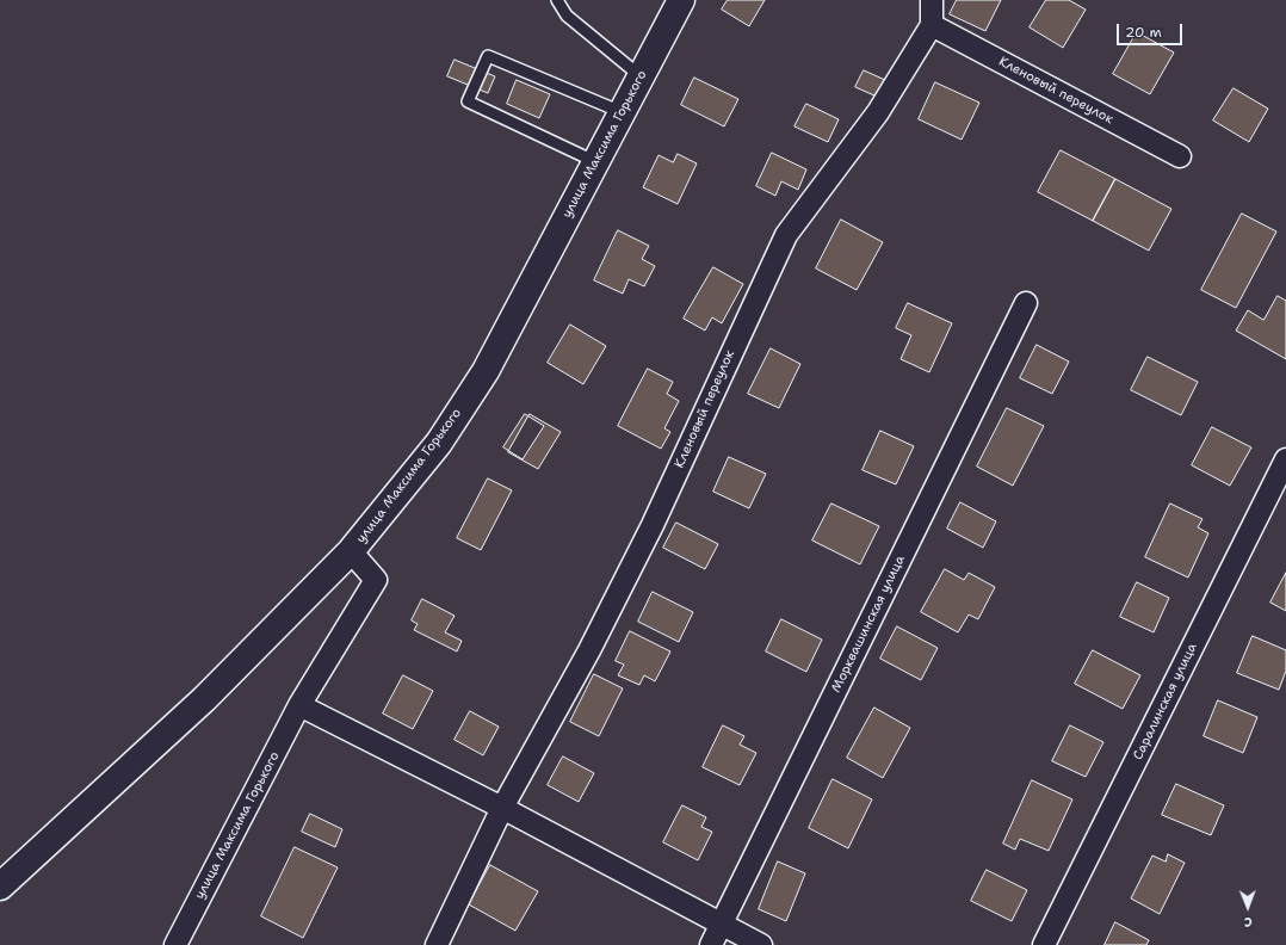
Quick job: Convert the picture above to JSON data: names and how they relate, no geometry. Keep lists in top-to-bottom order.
{
  "streets": {
    "street": [
      "Кленовый переулок",
      "улица Максима Горького",
      "Морквашинская улица",
      "Саралинская улица"
    ]
  },
  "scale_bar": "20 m",
  "north": "bottom"
}
